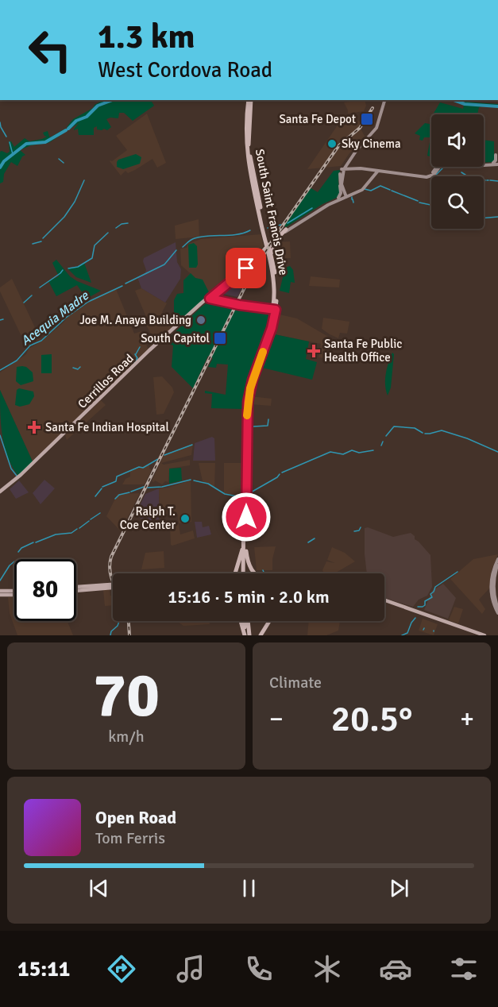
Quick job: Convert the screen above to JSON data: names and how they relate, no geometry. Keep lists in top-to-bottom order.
{
  "streets": {
    "highway": ["South Saint Francis Drive"],
    "main road": ["Cerrillos Road"]
  },
  "crossings": [
    ["South Saint Francis Drive", "Cerrillos Road"]
  ],
  "water": ["Acequia Madre"],
  "places": {
    "transit": ["Santa Fe Depot", "South Capitol"],
    "other": ["Sky Cinema", "Joe M. Anaya Building", "Ralph T. Coe Center"],
    "health": ["Santa Fe Public Health Office", "Santa Fe Indian Hospital"]
  },
  "page": {
    "turn": ["1.3 km", "West Cordova Road"],
    "limit": "80",
    "trip": "15:16 · 5 min · 2.0 km",
    "tile": [
      ["70", "km/h"],
      "Climate"
    ],
    "heat": ["−", "20.5°", "+"],
    "song": ["Open Road", "Tom Ferris"],
    "tabs": "15:11"
  }
}
